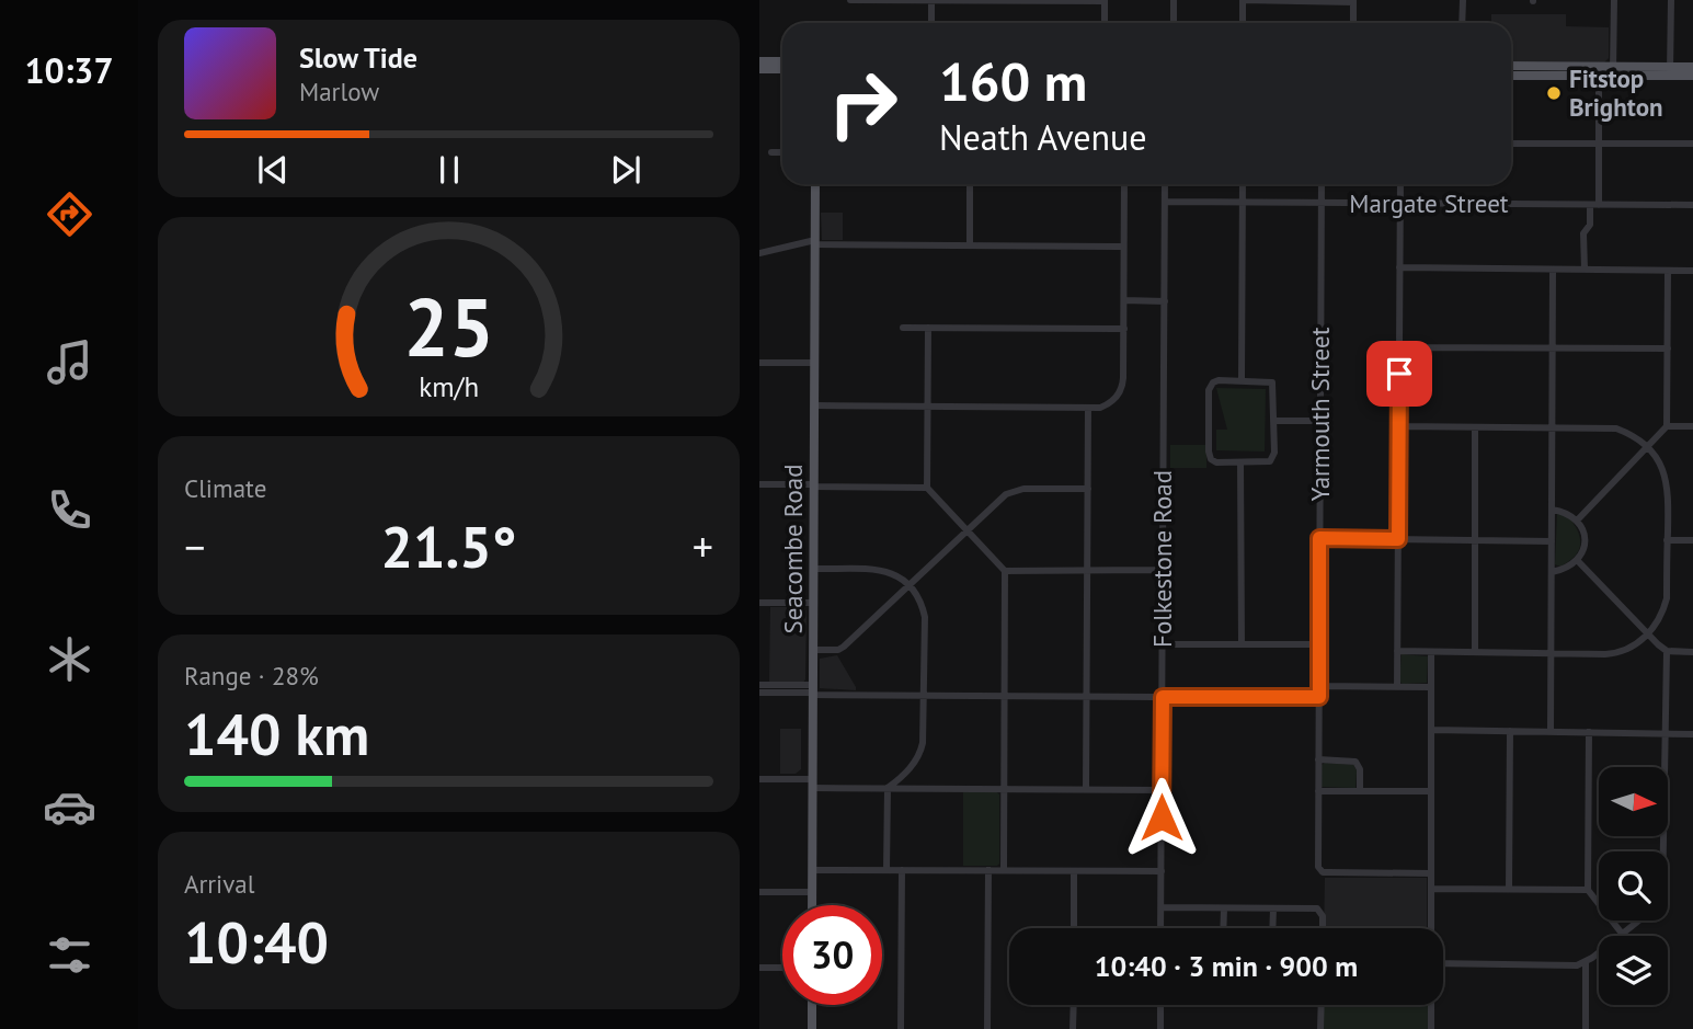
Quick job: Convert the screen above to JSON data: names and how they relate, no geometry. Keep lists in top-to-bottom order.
{
  "streets": {
    "main road": ["Seacombe Road"],
    "street": ["Margate Street", "Yarmouth Street", "Folkestone Road"]
  },
  "crossings": [
    ["Margate Street", "Yarmouth Street"],
    ["Margate Street", "Folkestone Road"]
  ],
  "places": ["Fitstop Brighton"],
  "north": "right",
  "page": {
    "tabs": "10:37",
    "turn": ["160 m", "Neath Avenue"],
    "song": ["Slow Tide", "Marlow"],
    "tile": [
      "Climate",
      ["Range · 28%", "140 km"],
      ["Arrival", "10:40"]
    ],
    "heat": ["−", "21.5°", "+"],
    "limit": "30",
    "trip": "10:40 · 3 min · 900 m",
    "gauge": ["25", "km/h"]
  }
}
